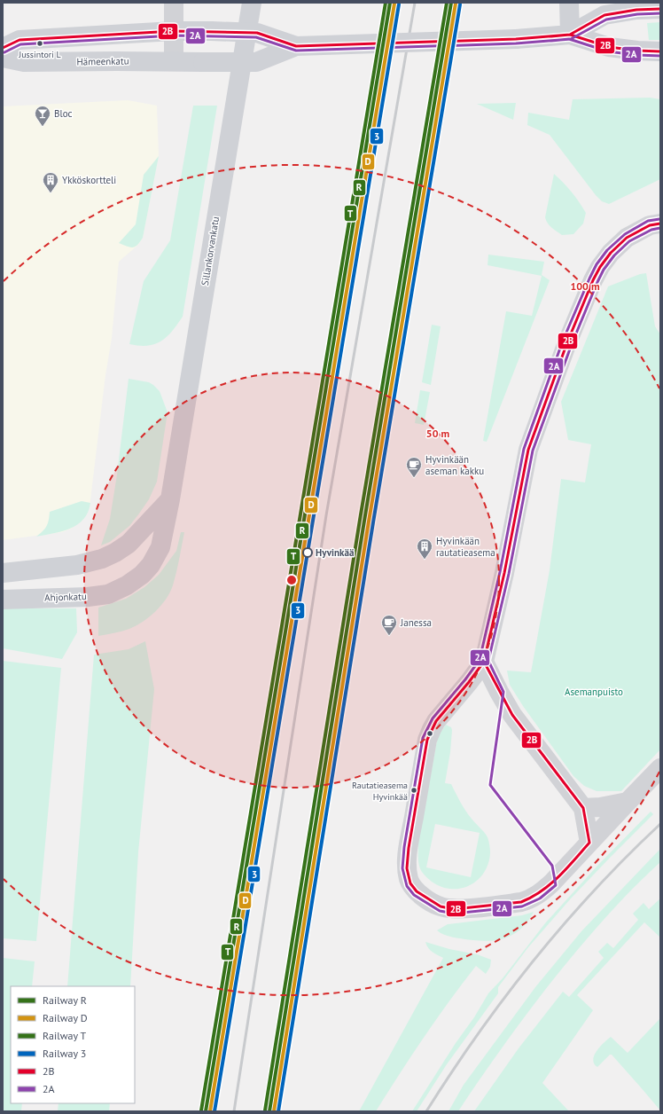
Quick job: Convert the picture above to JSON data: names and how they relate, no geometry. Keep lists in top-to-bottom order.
{
  "streets": {
    "main road": ["Hämeenkatu", "Sillankorvankatu", "Ahjonkatu"]
  },
  "crossings": [
    ["Sillankorvankatu", "Ahjonkatu"]
  ],
  "parks": ["Asemanpuisto"],
  "places": {
    "other": ["Jussintori L", "Hyvinkää", "Rautatieasema Hyvinkää"],
    "bar": ["Bloc"],
    "building": ["Ykköskortteli", "Hyvinkään rautatieasema"],
    "cafe": ["Hyvinkään aseman kakku", "Janessa"]
  },
  "lines": [
    "rail line R",
    "rail line T",
    "rail line D",
    "rail line 3",
    "transit line 2B",
    "transit line 2A"
  ],
  "legend": [
    "Railway R",
    "Railway D",
    "Railway T",
    "Railway 3",
    "2B",
    "2A"
  ],
  "rings": ["100 m", "50 m"]
}
